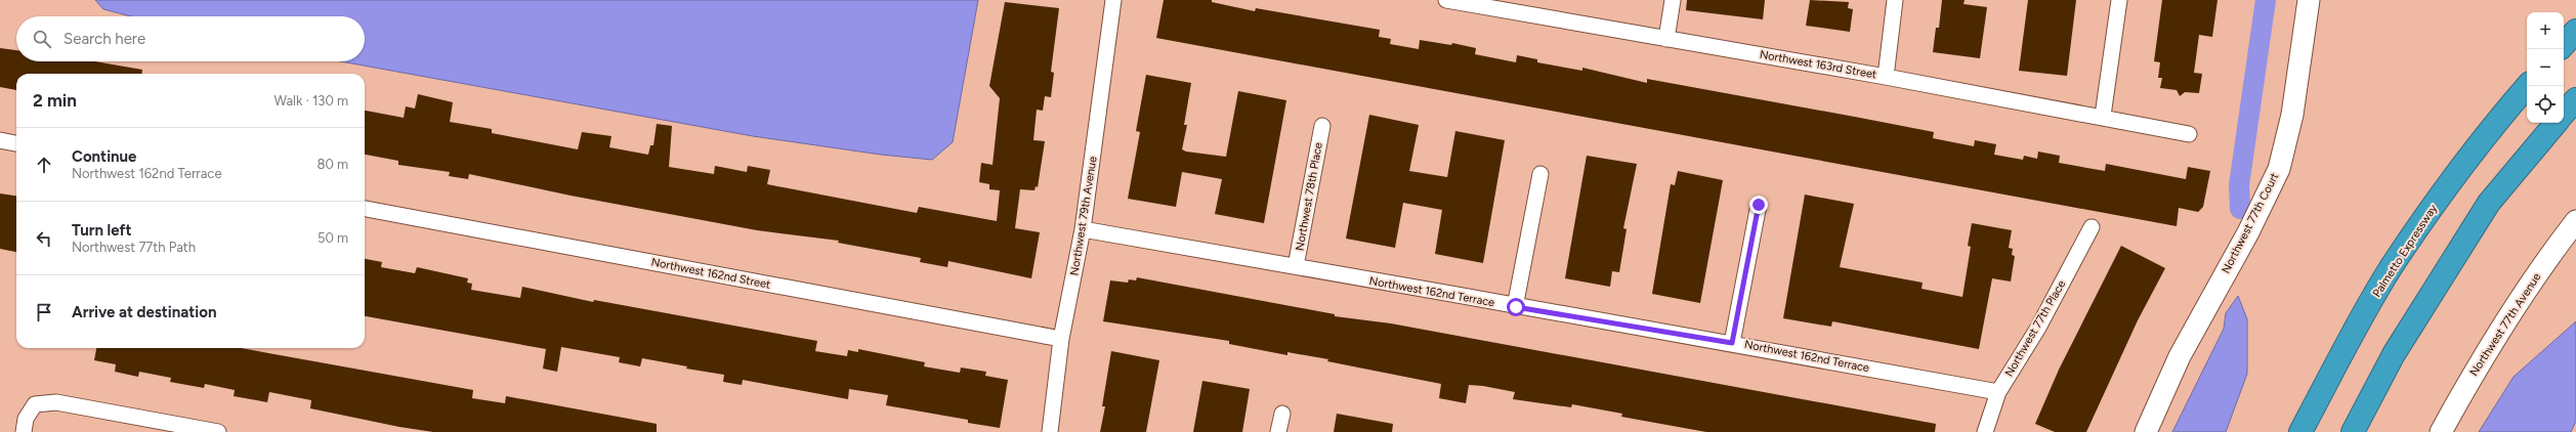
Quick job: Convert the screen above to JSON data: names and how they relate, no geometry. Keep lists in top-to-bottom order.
{
  "streets": {
    "highway": ["Palmetto Expressway"],
    "street": [
      "Northwest 163rd Street",
      "Northwest 78th Place",
      "Northwest 79th Avenue",
      "Northwest 77th Court",
      "Northwest 162nd Street",
      "Northwest 162nd Terrace",
      "Northwest 77th Avenue",
      "Northwest 77th Place"
    ]
  },
  "crossings": [
    ["Northwest 78th Place", "Northwest 162nd Terrace"],
    ["Northwest 79th Avenue", "Northwest 162nd Street"],
    ["Northwest 79th Avenue", "Northwest 162nd Terrace"],
    ["Northwest 162nd Terrace", "Northwest 77th Place"]
  ],
  "page": {
    "map_buttons": ["+", "−"],
    "search": "Search here",
    "heading": ["2 min", "Walk · 130 m"],
    "list": [
      ["Continue", "Northwest 162nd Terrace", "80 m"],
      ["Turn left", "Northwest 77th Path", "50 m"],
      "Arrive at destination"
    ]
  }
}
